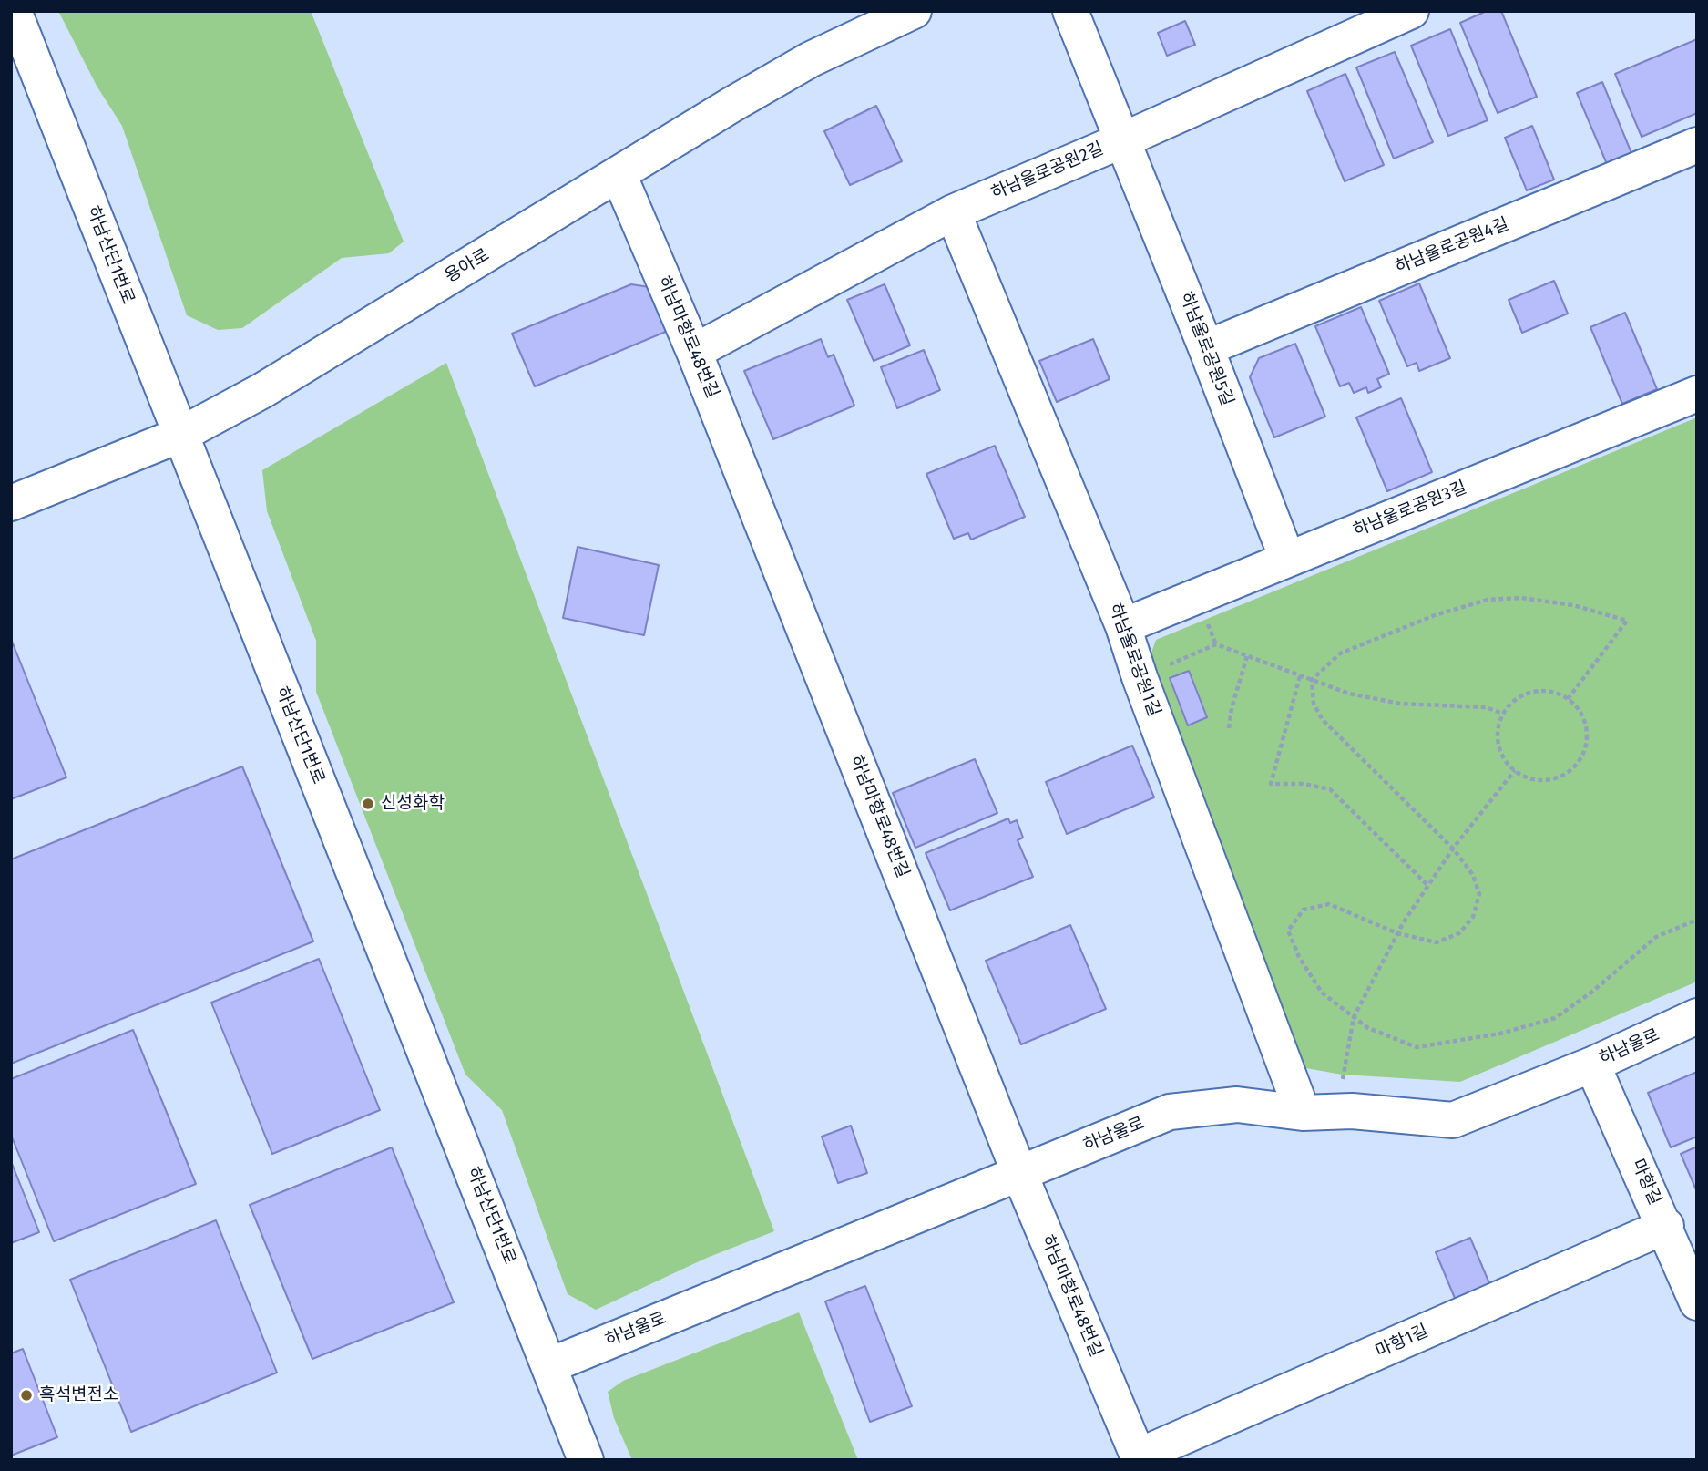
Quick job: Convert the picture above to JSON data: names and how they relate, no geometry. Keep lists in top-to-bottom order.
{
  "streets": {
    "street": [
      "하남울로공원2길",
      "하남울로공원4길",
      "하남산단1번로",
      "용아로",
      "하남마항로48번길",
      "하남울로공원5길",
      "하남울로공원3길",
      "하남울로공원1길",
      "하남울로",
      "마항길",
      "마항1길"
    ]
  },
  "crossings": [
    ["하남울로공원2길", "하남마항로48번길"],
    ["하남울로공원2길", "하남울로공원5길"],
    ["하남울로공원2길", "하남울로공원1길"],
    ["하남울로공원4길", "하남울로공원5길"],
    ["하남산단1번로", "용아로"],
    ["하남산단1번로", "하남울로"],
    ["용아로", "하남마항로48번길"],
    ["하남마항로48번길", "하남울로"],
    ["하남마항로48번길", "마항1길"],
    ["하남울로공원5길", "하남울로공원3길"],
    ["하남울로공원3길", "하남울로공원1길"],
    ["하남울로공원1길", "하남울로"],
    ["하남울로", "마항길"],
    ["마항길", "마항1길"]
  ],
  "places": ["신성화학", "흑석변전소"]
}
